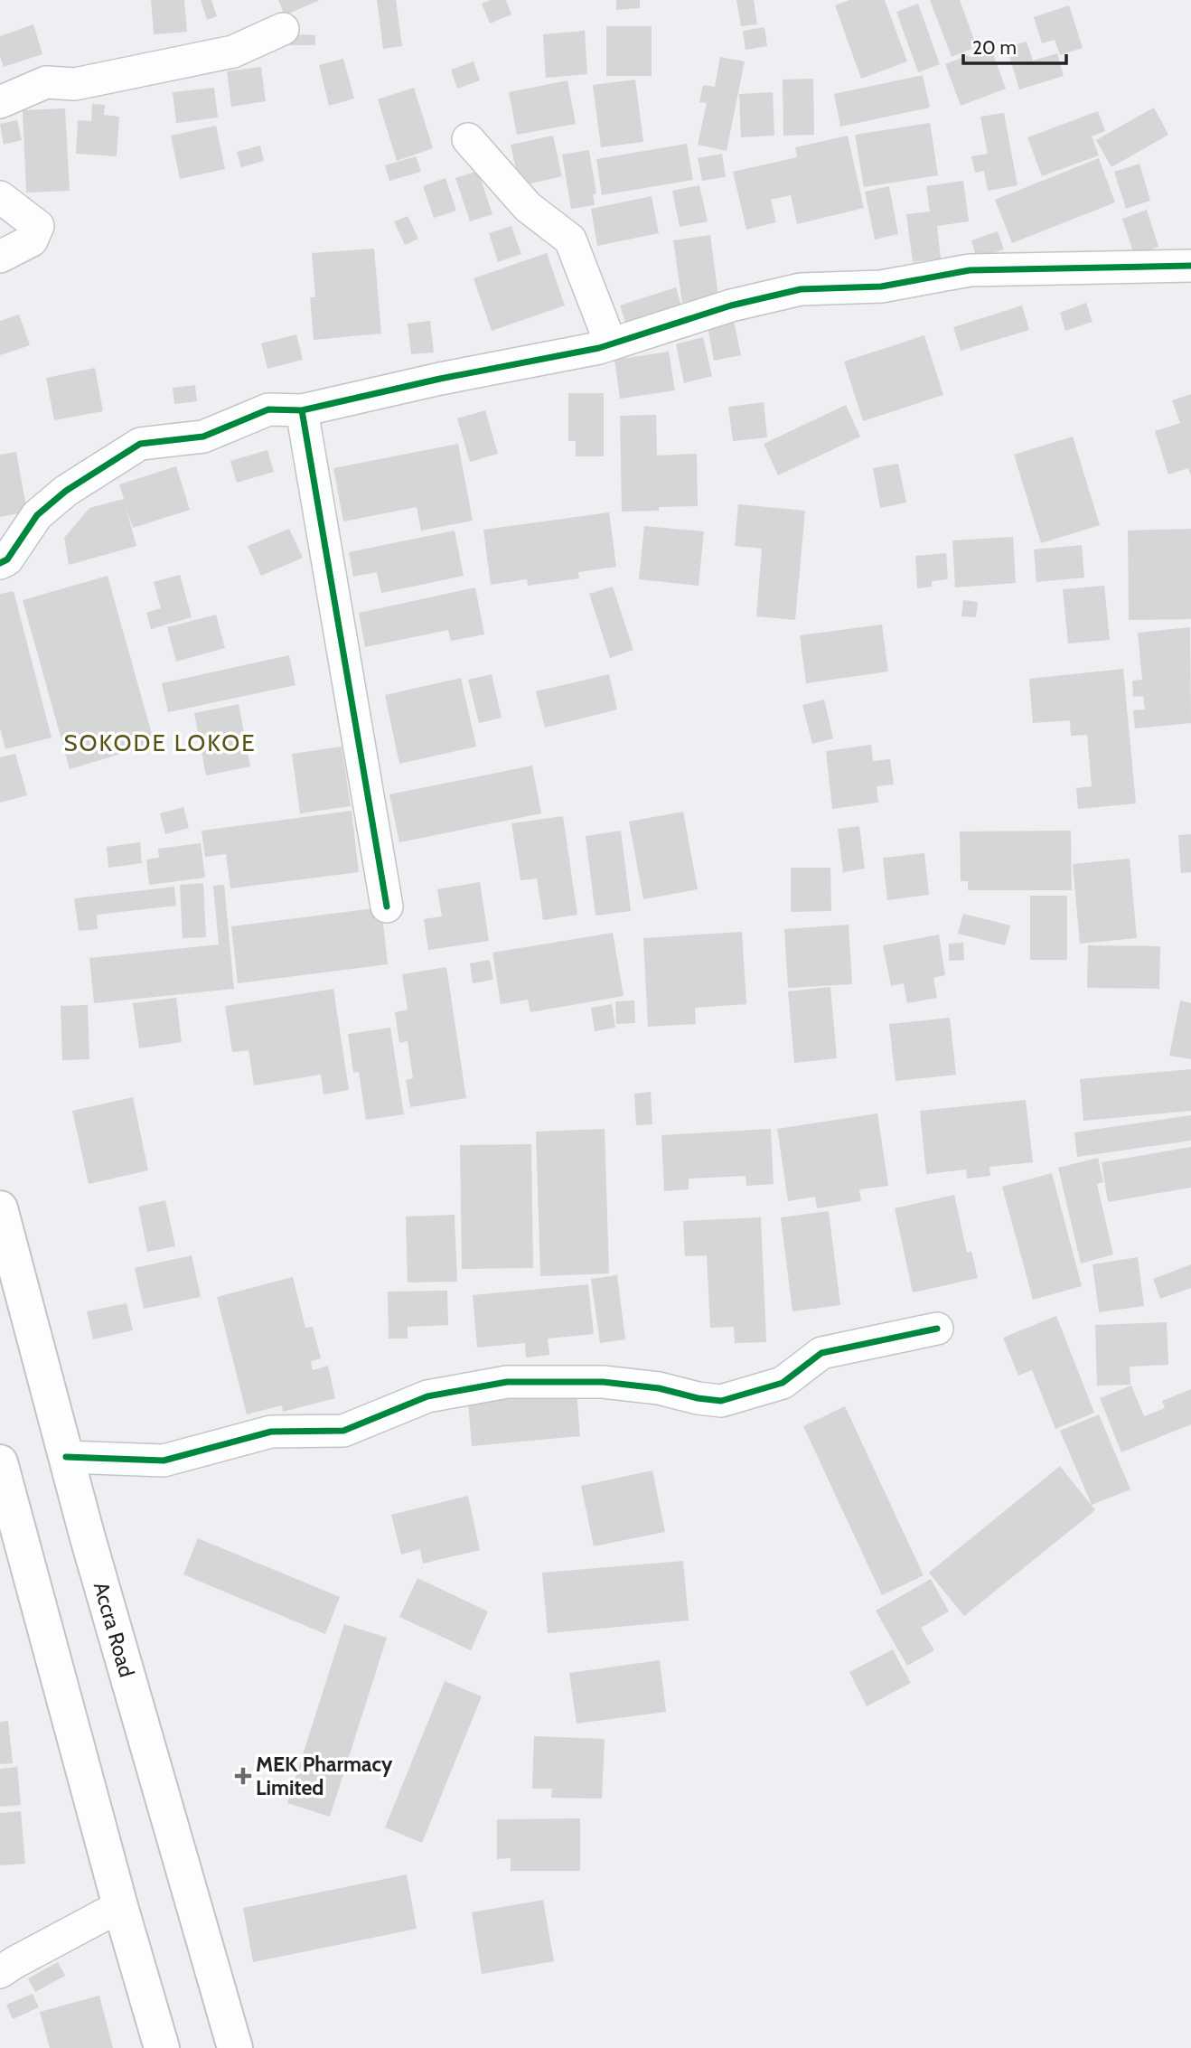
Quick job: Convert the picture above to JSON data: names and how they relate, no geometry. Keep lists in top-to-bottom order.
{
  "streets": {
    "main road": ["Accra Road"]
  },
  "districts": ["SOKODE LOKOE"],
  "places": {
    "health": ["MEK Pharmacy Limited"]
  },
  "scale_bar": "20 m"
}
